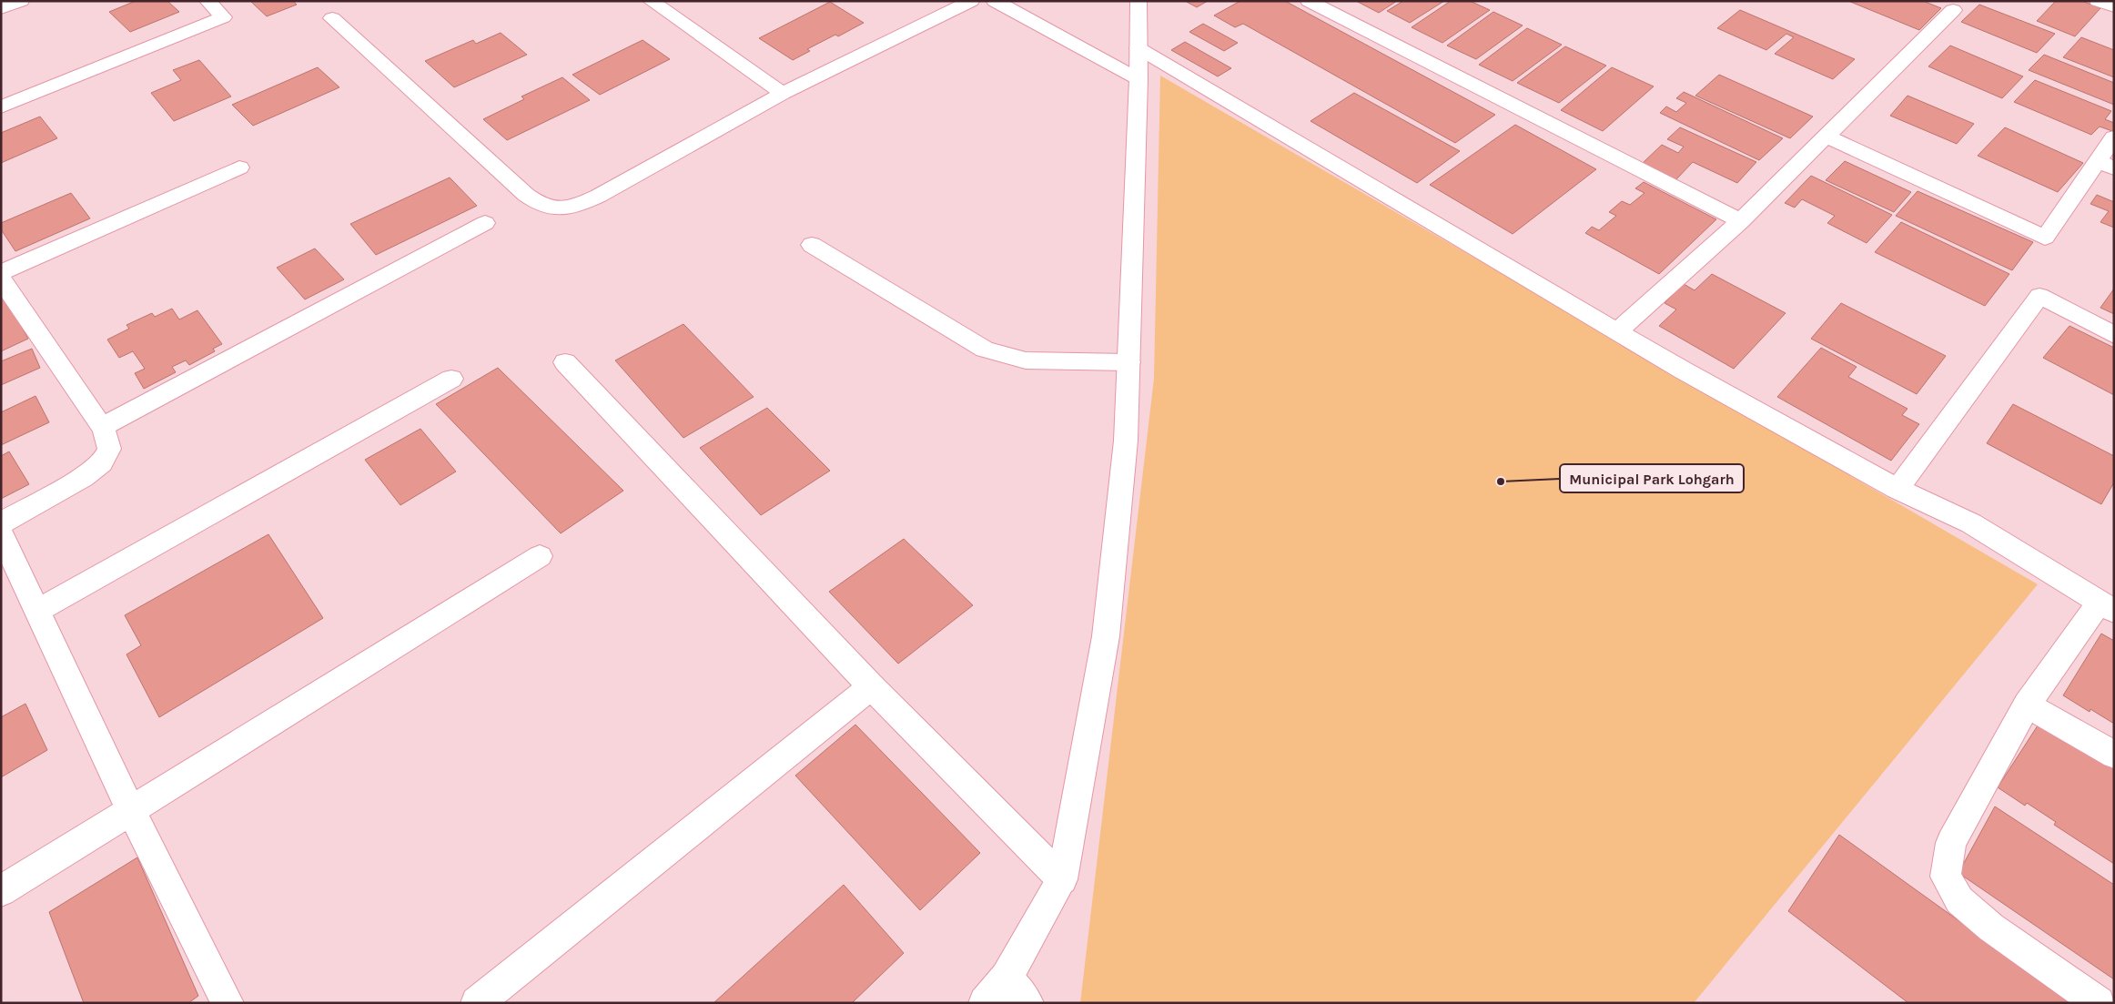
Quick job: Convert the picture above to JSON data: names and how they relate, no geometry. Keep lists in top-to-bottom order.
{
  "places": ["Municipal Park Lohgarh"]
}
